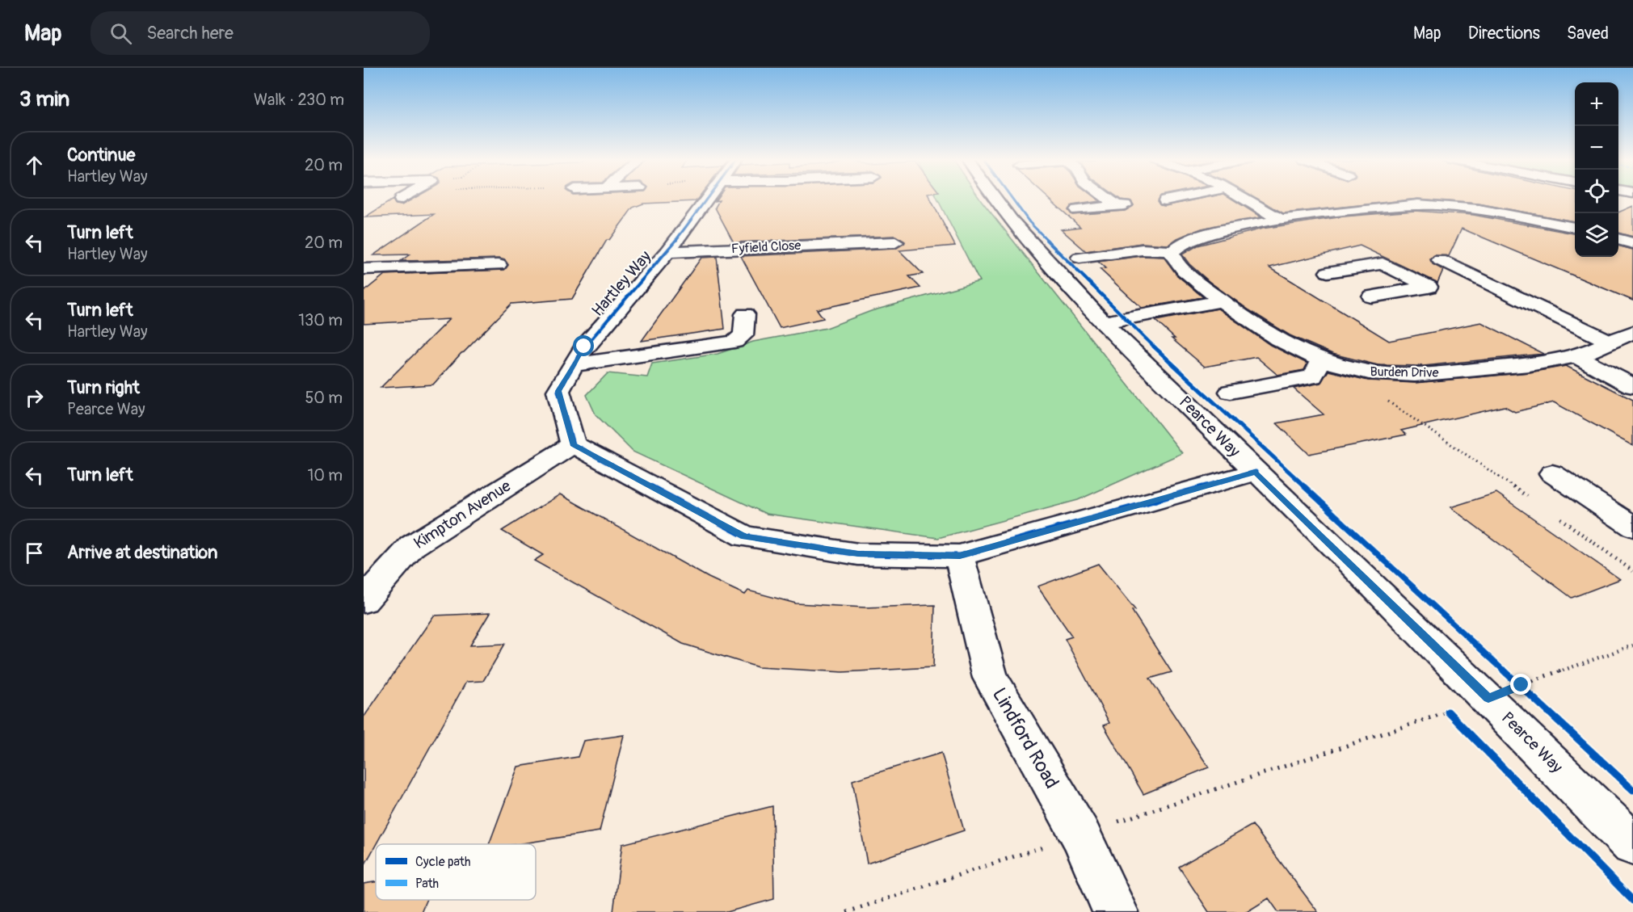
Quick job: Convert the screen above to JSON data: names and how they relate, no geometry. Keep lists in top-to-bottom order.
{
  "streets": {
    "street": [
      "Fyfield Close",
      "Hartley Way",
      "Burden Drive",
      "Pearce Way",
      "Kimpton Avenue",
      "Lindford Road"
    ]
  },
  "crossings": [
    ["Fyfield Close", "Hartley Way"],
    ["Hartley Way", "Kimpton Avenue"]
  ],
  "legend": ["Cycle path", "Path"],
  "page": {
    "header": "Map",
    "search": "Search here",
    "nav": ["Map", "Directions", "Saved"],
    "heading": ["3 min", "Walk · 230 m"],
    "map_buttons": ["+", "−"],
    "list": [
      ["Continue", "Hartley Way", "20 m"],
      ["Turn left", "Hartley Way", "20 m"],
      ["Turn left", "Hartley Way", "130 m"],
      ["Turn right", "Pearce Way", "50 m"],
      ["Turn left", "10 m"],
      "Arrive at destination"
    ]
  }
}
